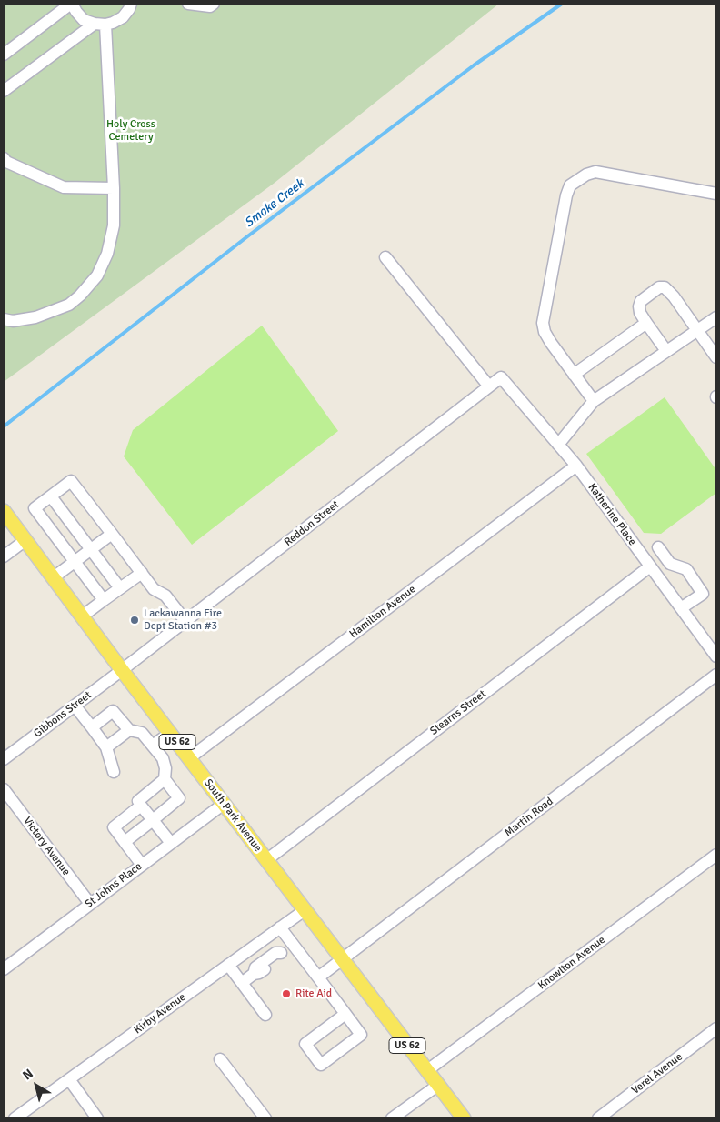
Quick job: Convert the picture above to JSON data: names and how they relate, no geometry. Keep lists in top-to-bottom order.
{
  "streets": {
    "main road": ["US 62", "South Park Avenue"],
    "street": [
      "Katherine Place",
      "Reddon Street",
      "Hamilton Avenue",
      "Stearns Street",
      "Gibbons Street",
      "Martin Road",
      "Victory Avenue",
      "St Johns Place",
      "Knowlton Avenue",
      "Kirby Avenue",
      "Verel Avenue"
    ]
  },
  "crossings": [
    ["Katherine Place", "Reddon Street"],
    ["Katherine Place", "Hamilton Avenue"],
    ["Katherine Place", "Stearns Street"],
    ["Reddon Street", "Gibbons Street"],
    ["Reddon Street", "South Park Avenue"],
    ["Hamilton Avenue", "South Park Avenue"],
    ["Stearns Street", "South Park Avenue"],
    ["Gibbons Street", "South Park Avenue"],
    ["South Park Avenue", "Martin Road"],
    ["South Park Avenue", "St Johns Place"],
    ["South Park Avenue", "Knowlton Avenue"],
    ["South Park Avenue", "Kirby Avenue"],
    ["Victory Avenue", "St Johns Place"]
  ],
  "water": ["Smoke Creek"],
  "parks": ["Holy Cross Cemetery"],
  "places": ["Lackawanna Fire Dept Station #3", "Rite Aid"],
  "north": "top left"
}
